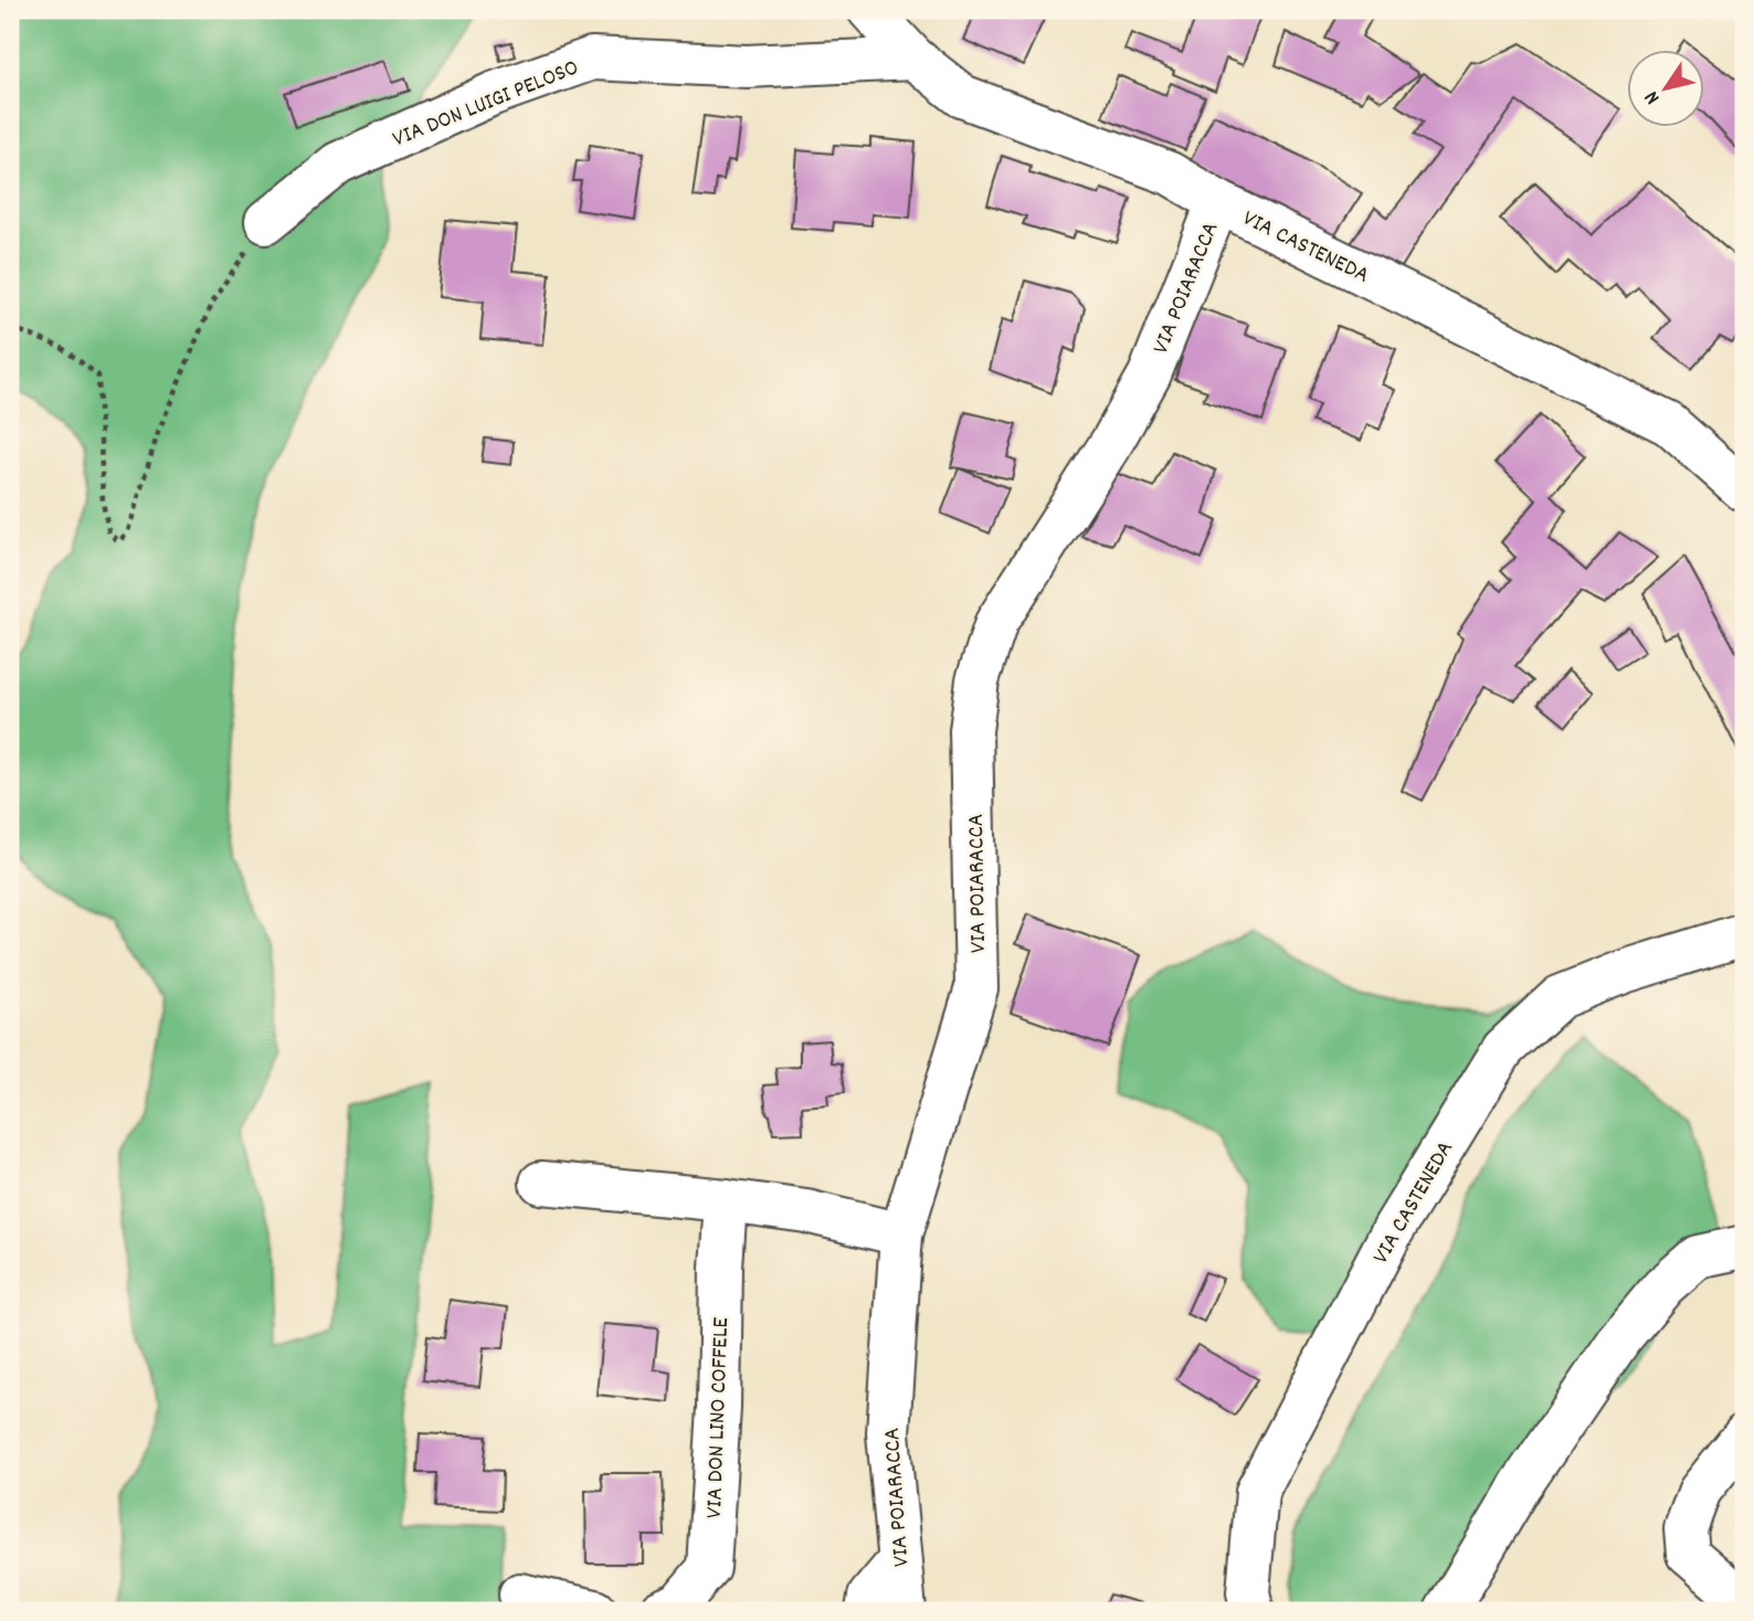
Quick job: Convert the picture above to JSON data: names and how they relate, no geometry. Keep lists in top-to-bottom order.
{
  "streets": {
    "street": [
      "VIA DON LUIGI PELOSO",
      "VIA CASTENEDA",
      "VIA POIARACCA",
      "VIA DON LINO COFFELE"
    ]
  },
  "crossings": [
    ["VIA DON LUIGI PELOSO", "VIA CASTENEDA"],
    ["VIA CASTENEDA", "VIA POIARACCA"]
  ],
  "north": "bottom left"
}
